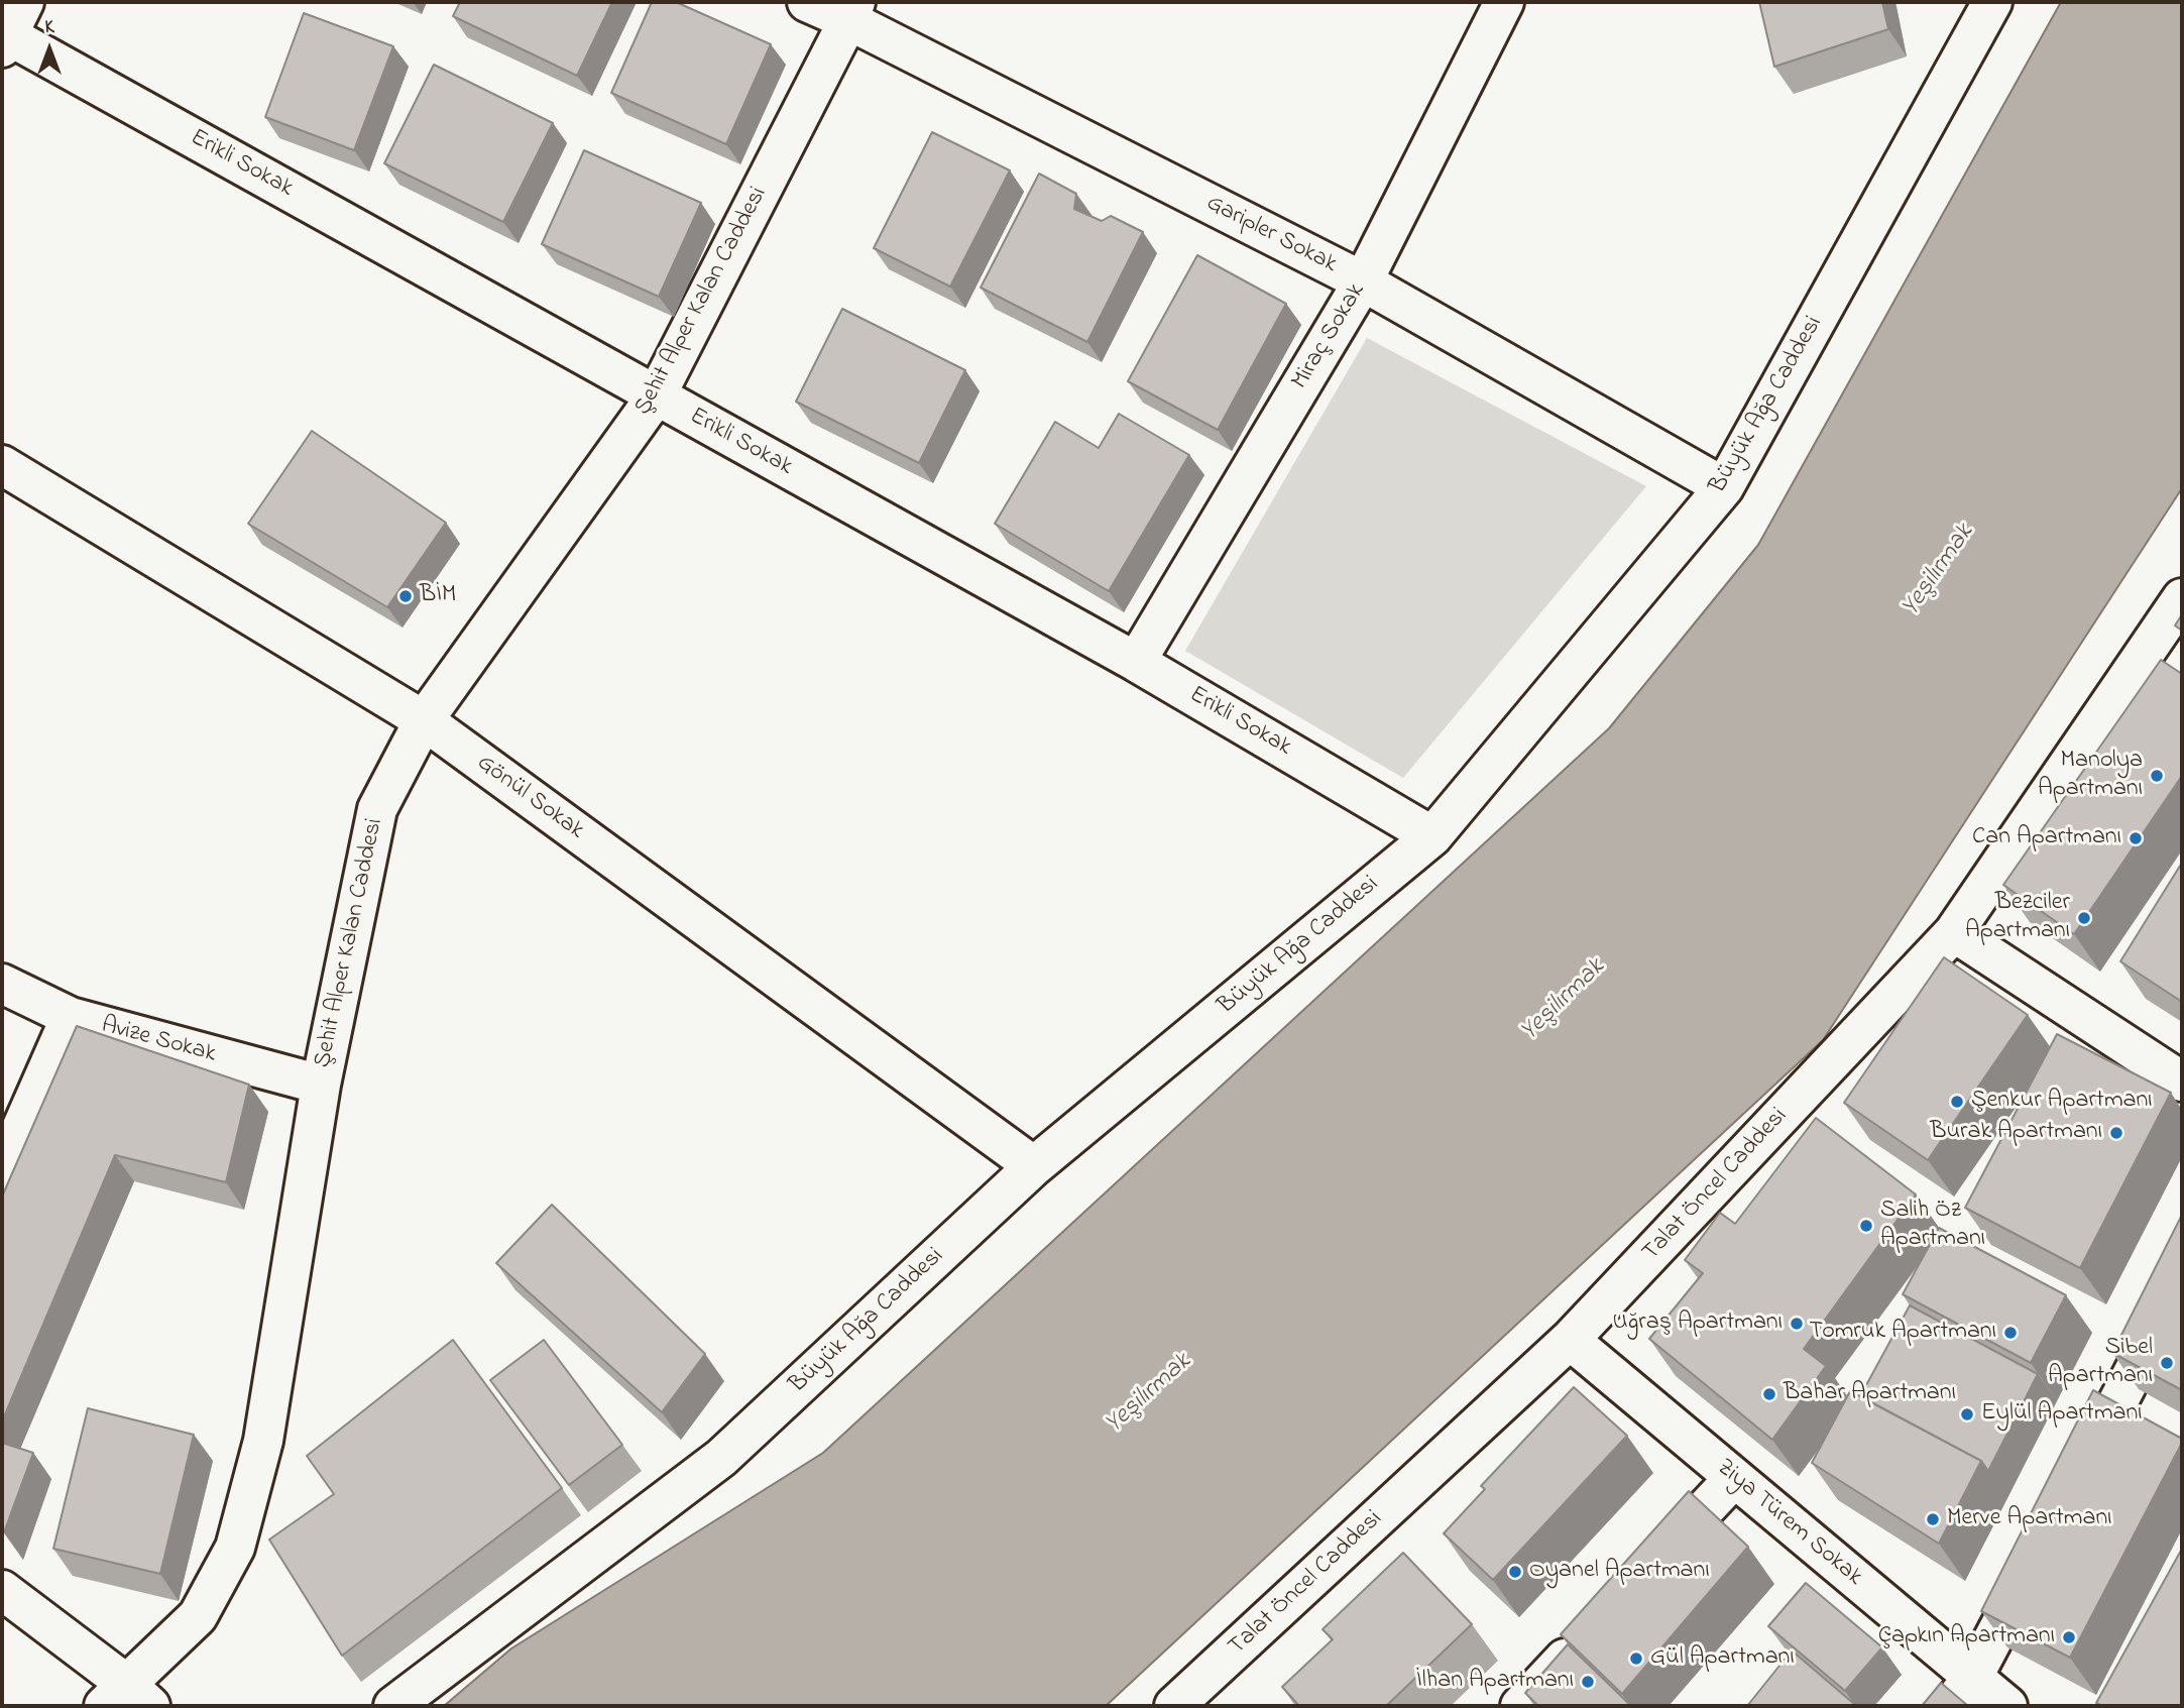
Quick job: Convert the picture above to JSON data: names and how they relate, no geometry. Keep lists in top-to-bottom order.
{
  "streets": {
    "street": [
      "Erikli Sokak",
      "Garipler Sokak",
      "Şehit Alper Kalan Caddesi",
      "Miraç Sokak",
      "Büyük Ağa Caddesi",
      "Gönül Sokak",
      "Avize Sokak",
      "Talat Öncel Caddesi",
      "Ziya Türem Sokak"
    ]
  },
  "crossings": [
    ["Erikli Sokak", "Şehit Alper Kalan Caddesi"],
    ["Erikli Sokak", "Miraç Sokak"],
    ["Erikli Sokak", "Büyük Ağa Caddesi"],
    ["Garipler Sokak", "Şehit Alper Kalan Caddesi"],
    ["Garipler Sokak", "Miraç Sokak"],
    ["Garipler Sokak", "Büyük Ağa Caddesi"],
    ["Şehit Alper Kalan Caddesi", "Gönül Sokak"],
    ["Şehit Alper Kalan Caddesi", "Avize Sokak"],
    ["Büyük Ağa Caddesi", "Gönül Sokak"],
    ["Talat Öncel Caddesi", "Ziya Türem Sokak"]
  ],
  "water": ["Yeşilırmak"],
  "places": [
    "BİM",
    "Manolya Apartmanı",
    "Can Apartmanı",
    "Bezciler Apartmanı",
    "Şenkur Apartmanı",
    "Burak Apartmanı",
    "Salih Öz Apartmanı",
    "Uğraş Apartmanı",
    "Tomruk Apartmanı",
    "Sibel Apartmanı",
    "Bahar Apartmanı",
    "Eylül Apartmanı",
    "Merve Apartmanı",
    "Oyanel Apartmanı",
    "Çapkın Apartmanı",
    "Gül Apartmanı",
    "İlhan Apartmanı"
  ],
  "north": "top"
}
